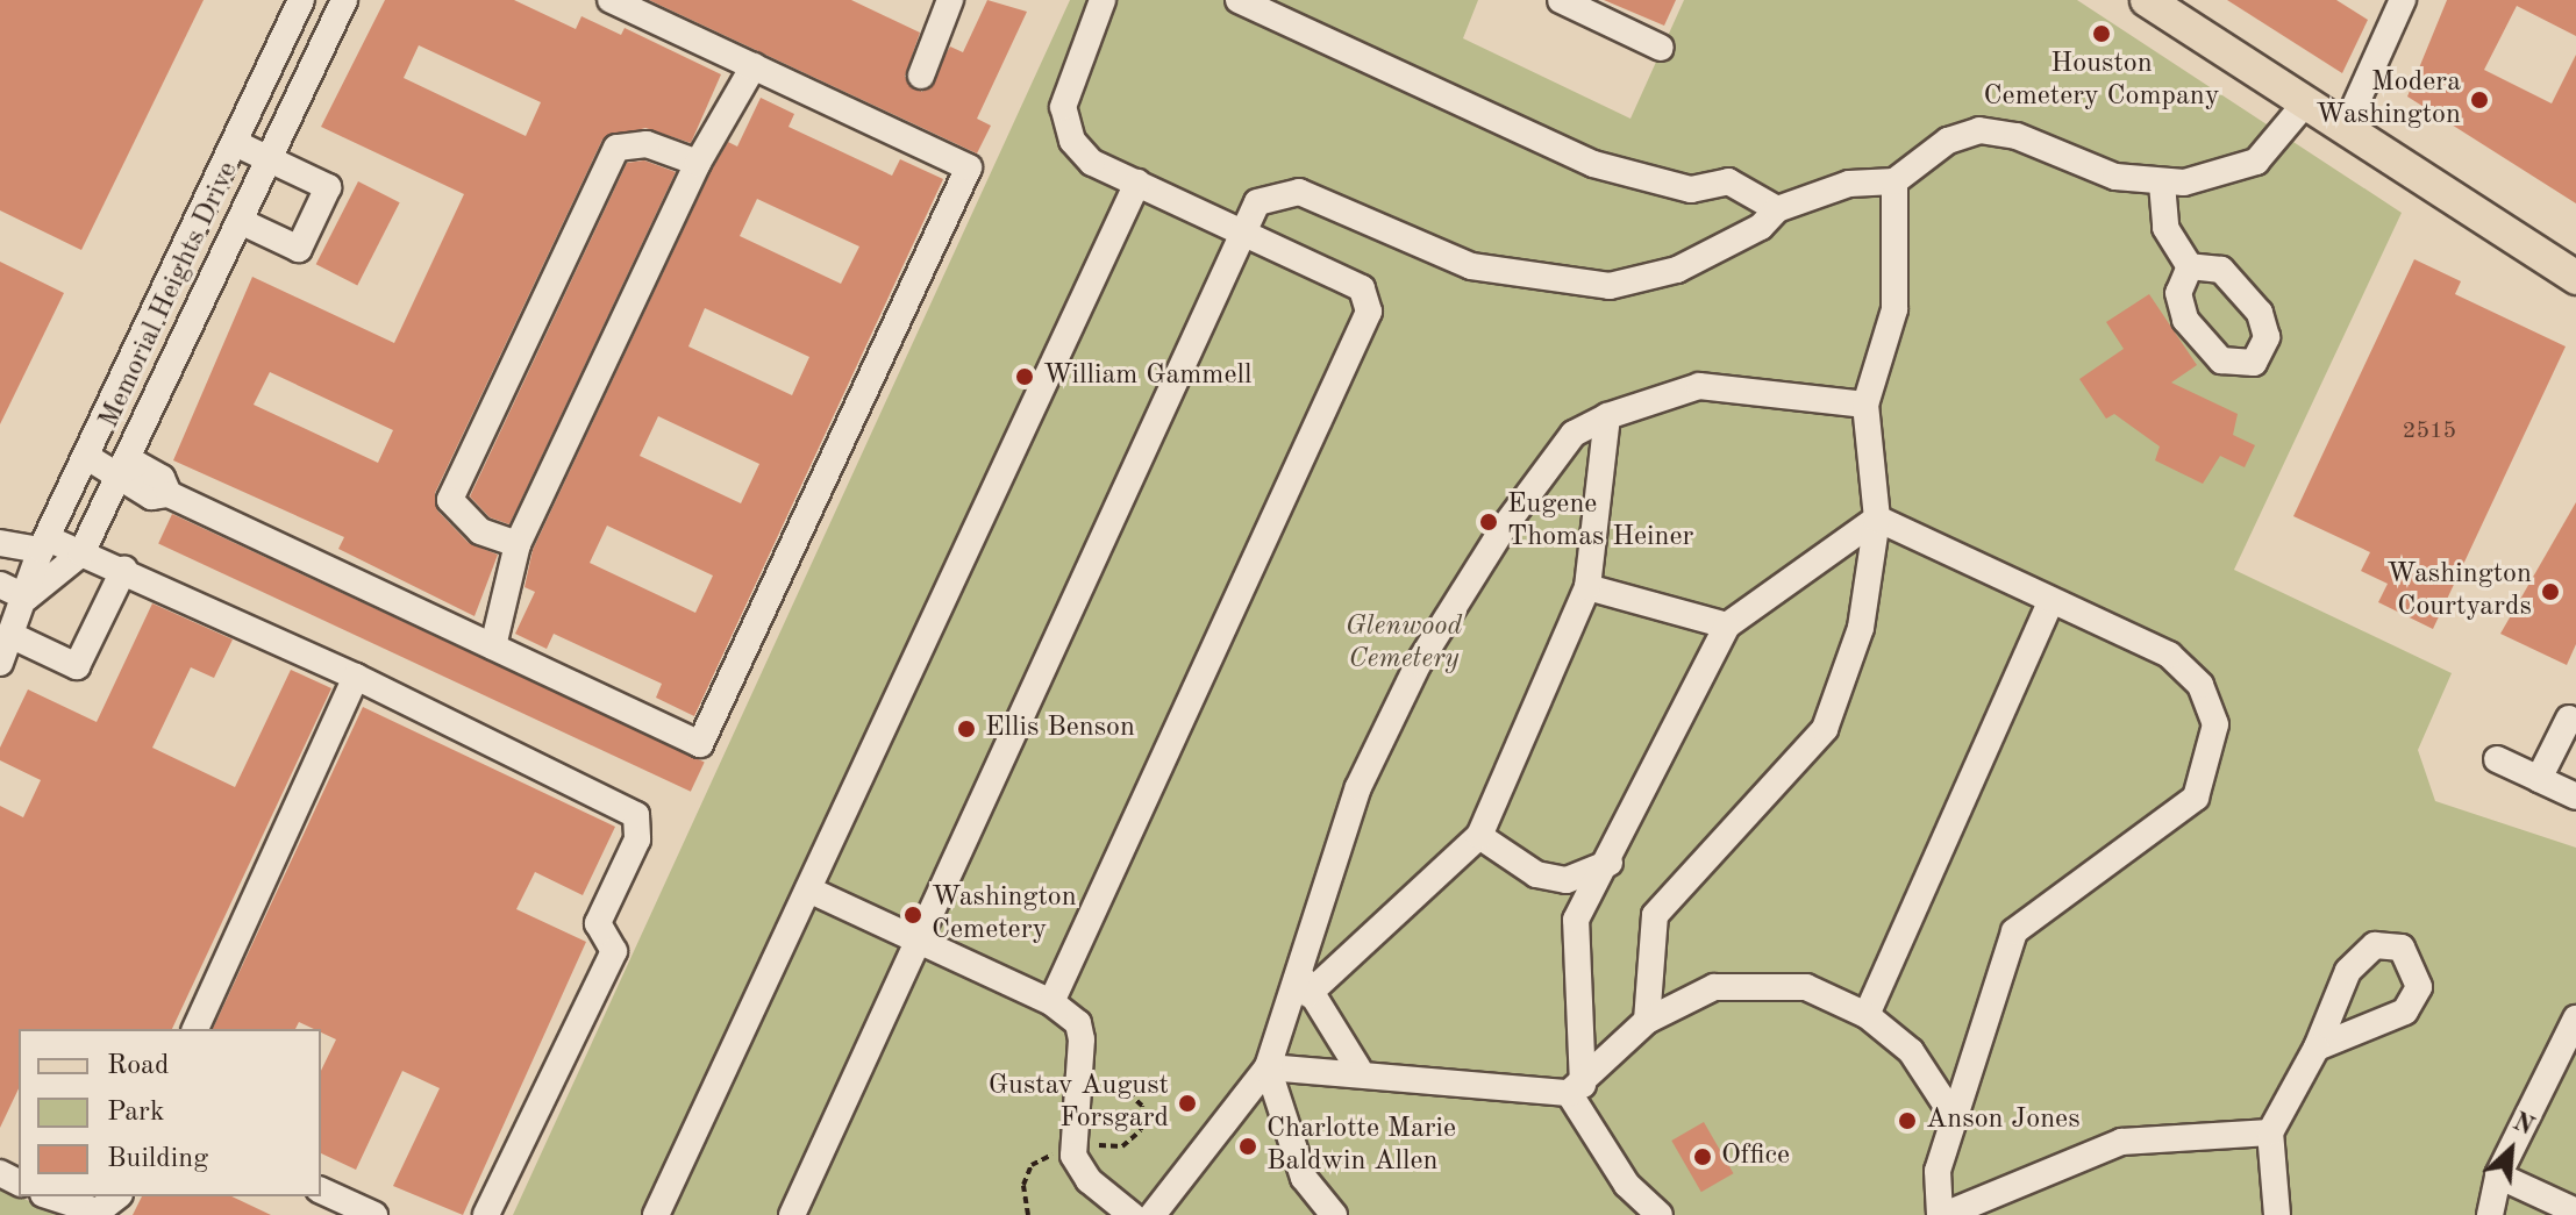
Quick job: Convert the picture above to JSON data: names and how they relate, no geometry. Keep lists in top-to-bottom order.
{
  "streets": {
    "street": ["Memorial Heights Drive"]
  },
  "parks": ["Glenwood Cemetery"],
  "places": [
    "Houston Cemetery Company",
    "Modera Washington",
    "William Gammell",
    "Eugene Thomas Heiner",
    "Washington Courtyards",
    "Ellis Benson",
    "Washington Cemetery",
    "Gustav August Forsgard",
    "Anson Jones",
    "Charlotte Marie Baldwin Allen",
    "Office"
  ],
  "house_numbers": ["2515"],
  "legend": ["Road", "Park", "Building"],
  "north": "top right"
}
